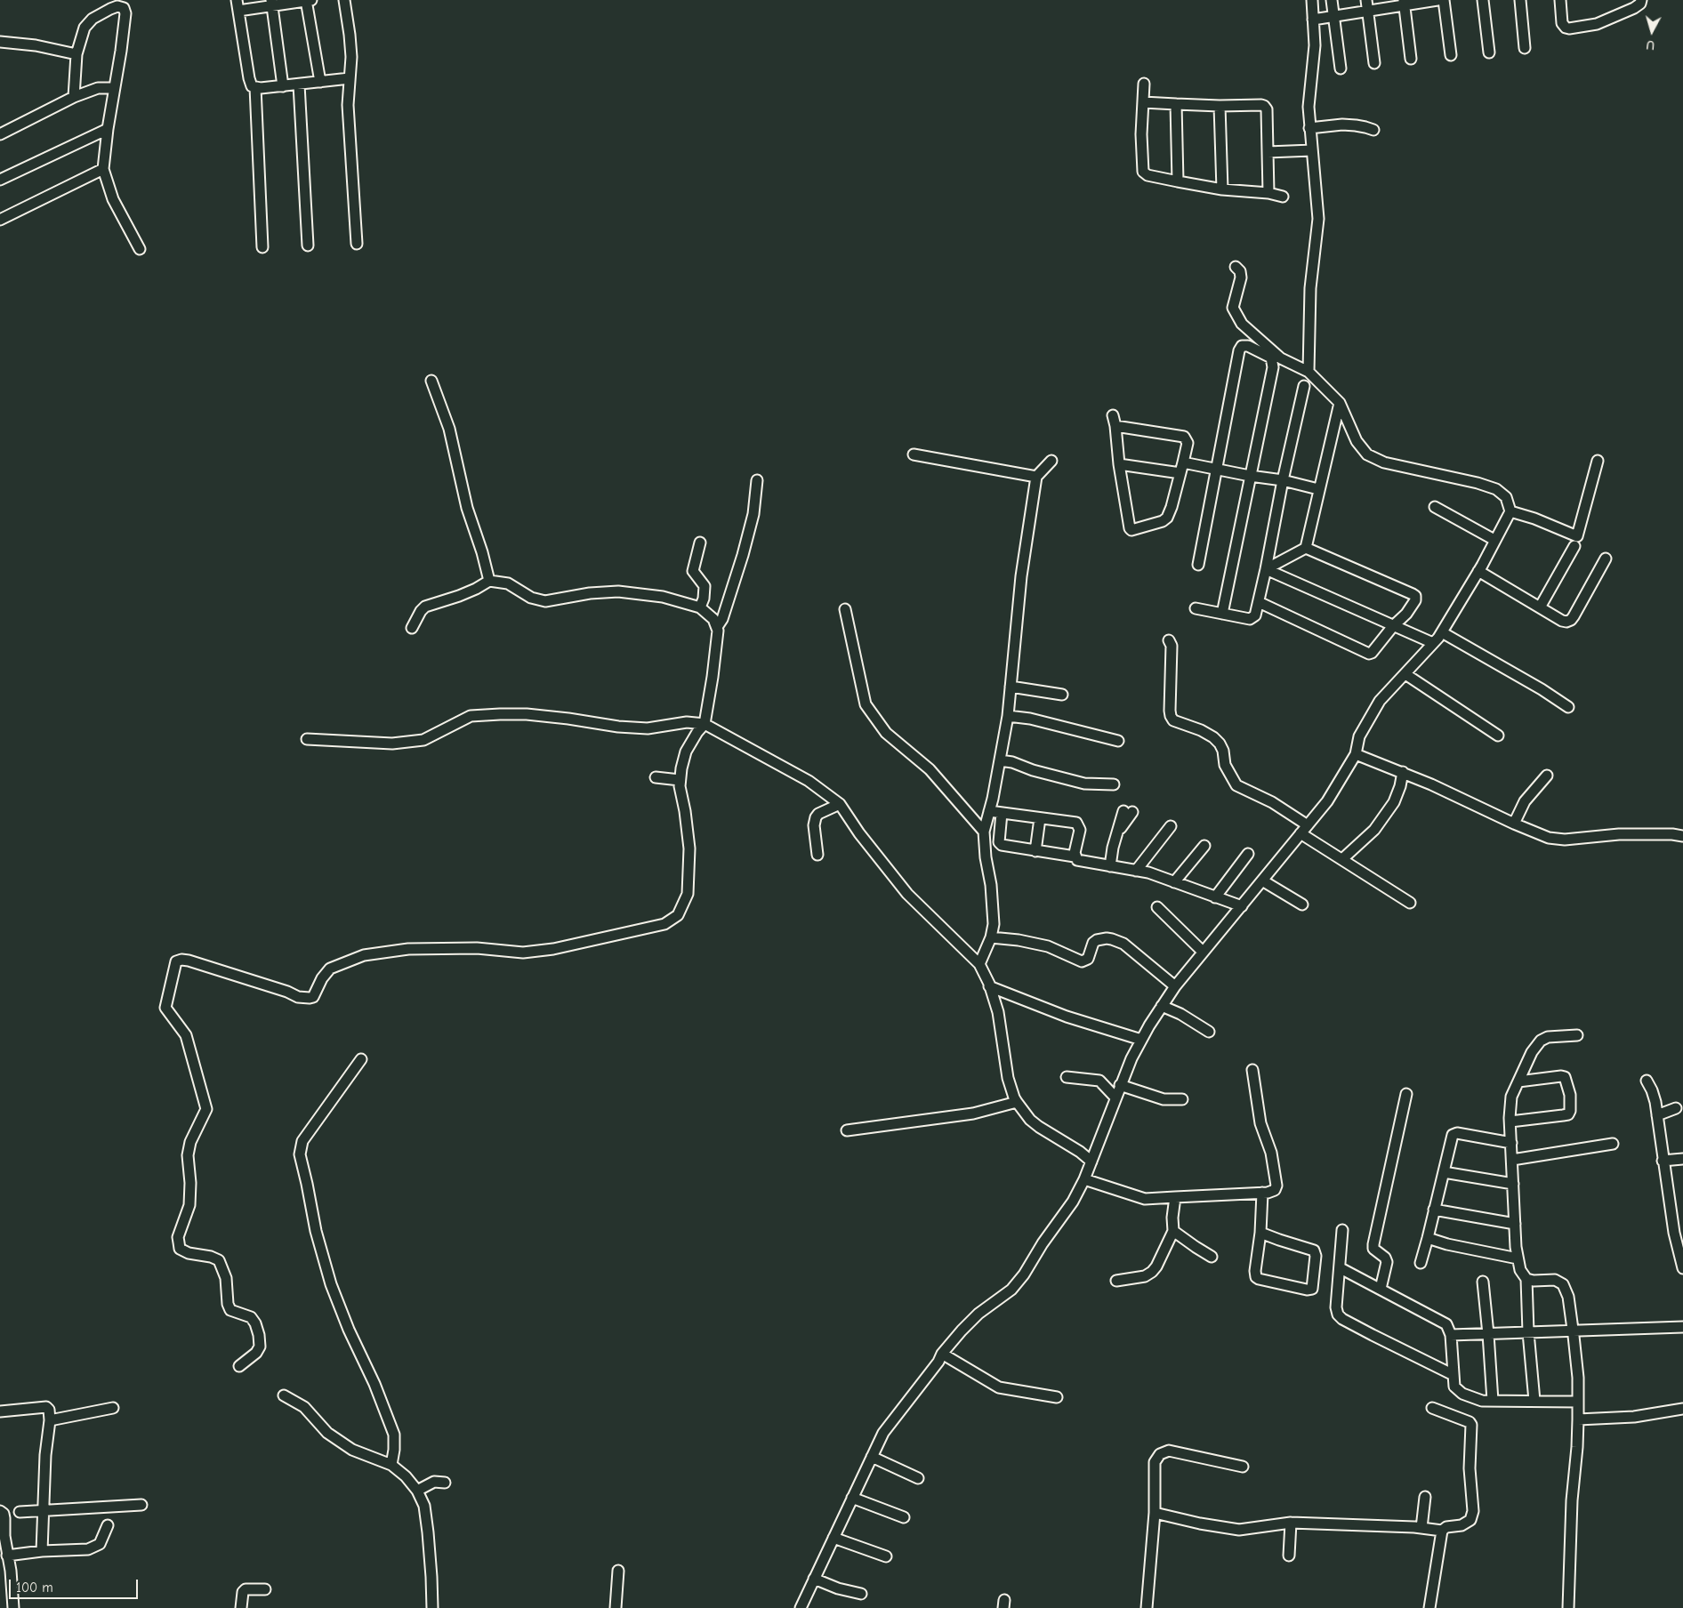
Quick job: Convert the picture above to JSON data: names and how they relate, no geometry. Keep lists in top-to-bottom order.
{
  "scale_bar": "100 m",
  "north": "bottom"
}
